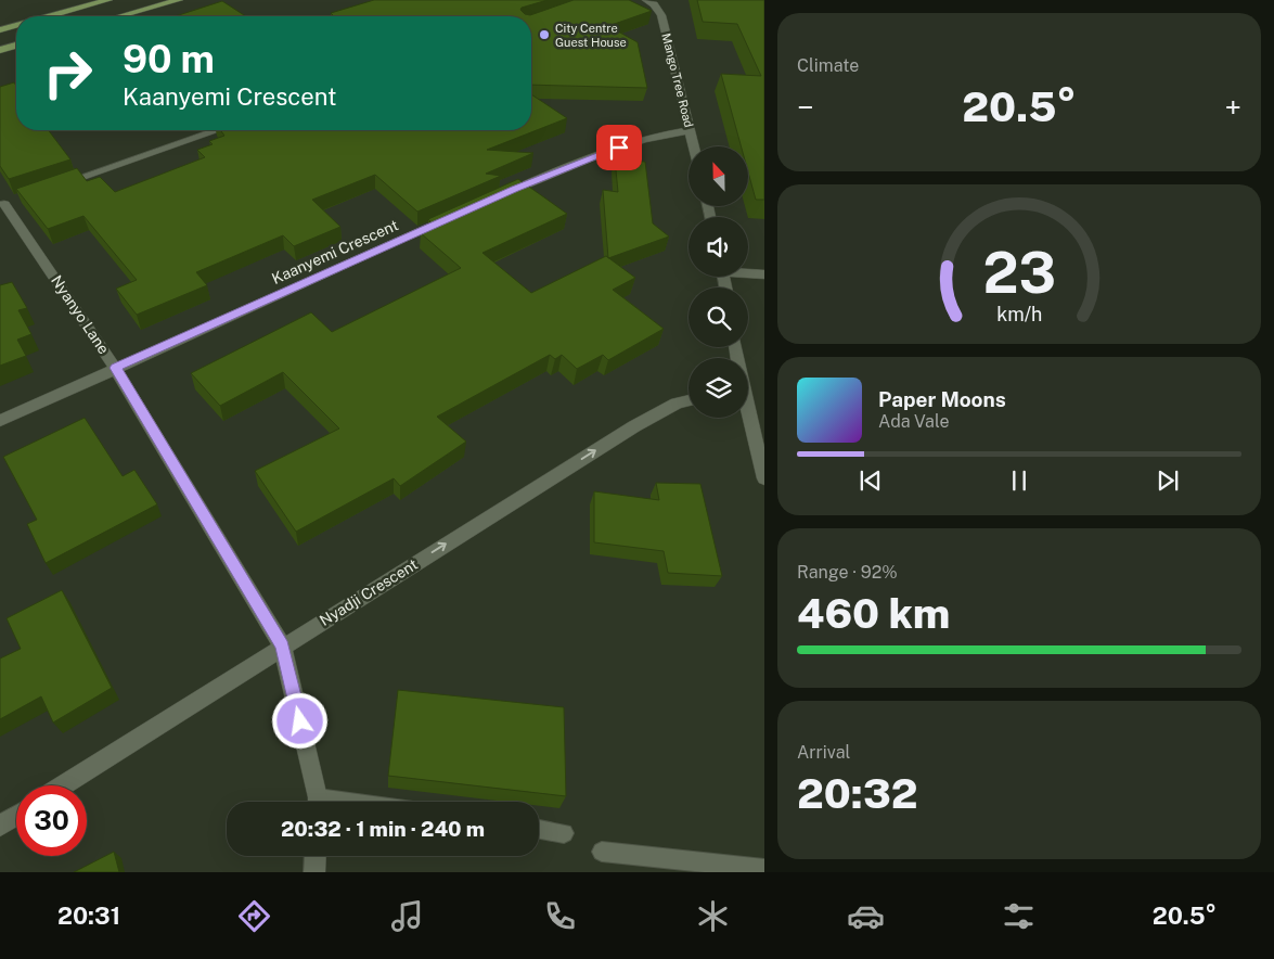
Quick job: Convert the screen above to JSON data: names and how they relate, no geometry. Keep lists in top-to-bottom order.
{
  "streets": {
    "street": [
      "Mango Tree Road",
      "Kaanyemi Crescent",
      "Nyanyo Lane",
      "Nyadji Crescent"
    ]
  },
  "crossings": [
    ["Kaanyemi Crescent", "Nyanyo Lane"],
    ["Nyanyo Lane", "Nyadji Crescent"]
  ],
  "one_way": ["Nyadji Crescent"],
  "places": ["City Centre Guest House"],
  "north": "top",
  "page": {
    "tile": [
      "Climate",
      ["Range · 92%", "460 km"],
      ["Arrival", "20:32"]
    ],
    "turn": ["90 m", "Kaanyemi Crescent"],
    "heat": ["−", "20.5°", "+"],
    "song": ["Paper Moons", "Ada Vale"],
    "limit": "30",
    "trip": "20:32 · 1 min · 240 m",
    "tabs": ["20:31", "20.5°"],
    "gauge": ["23", "km/h"]
  }
}
